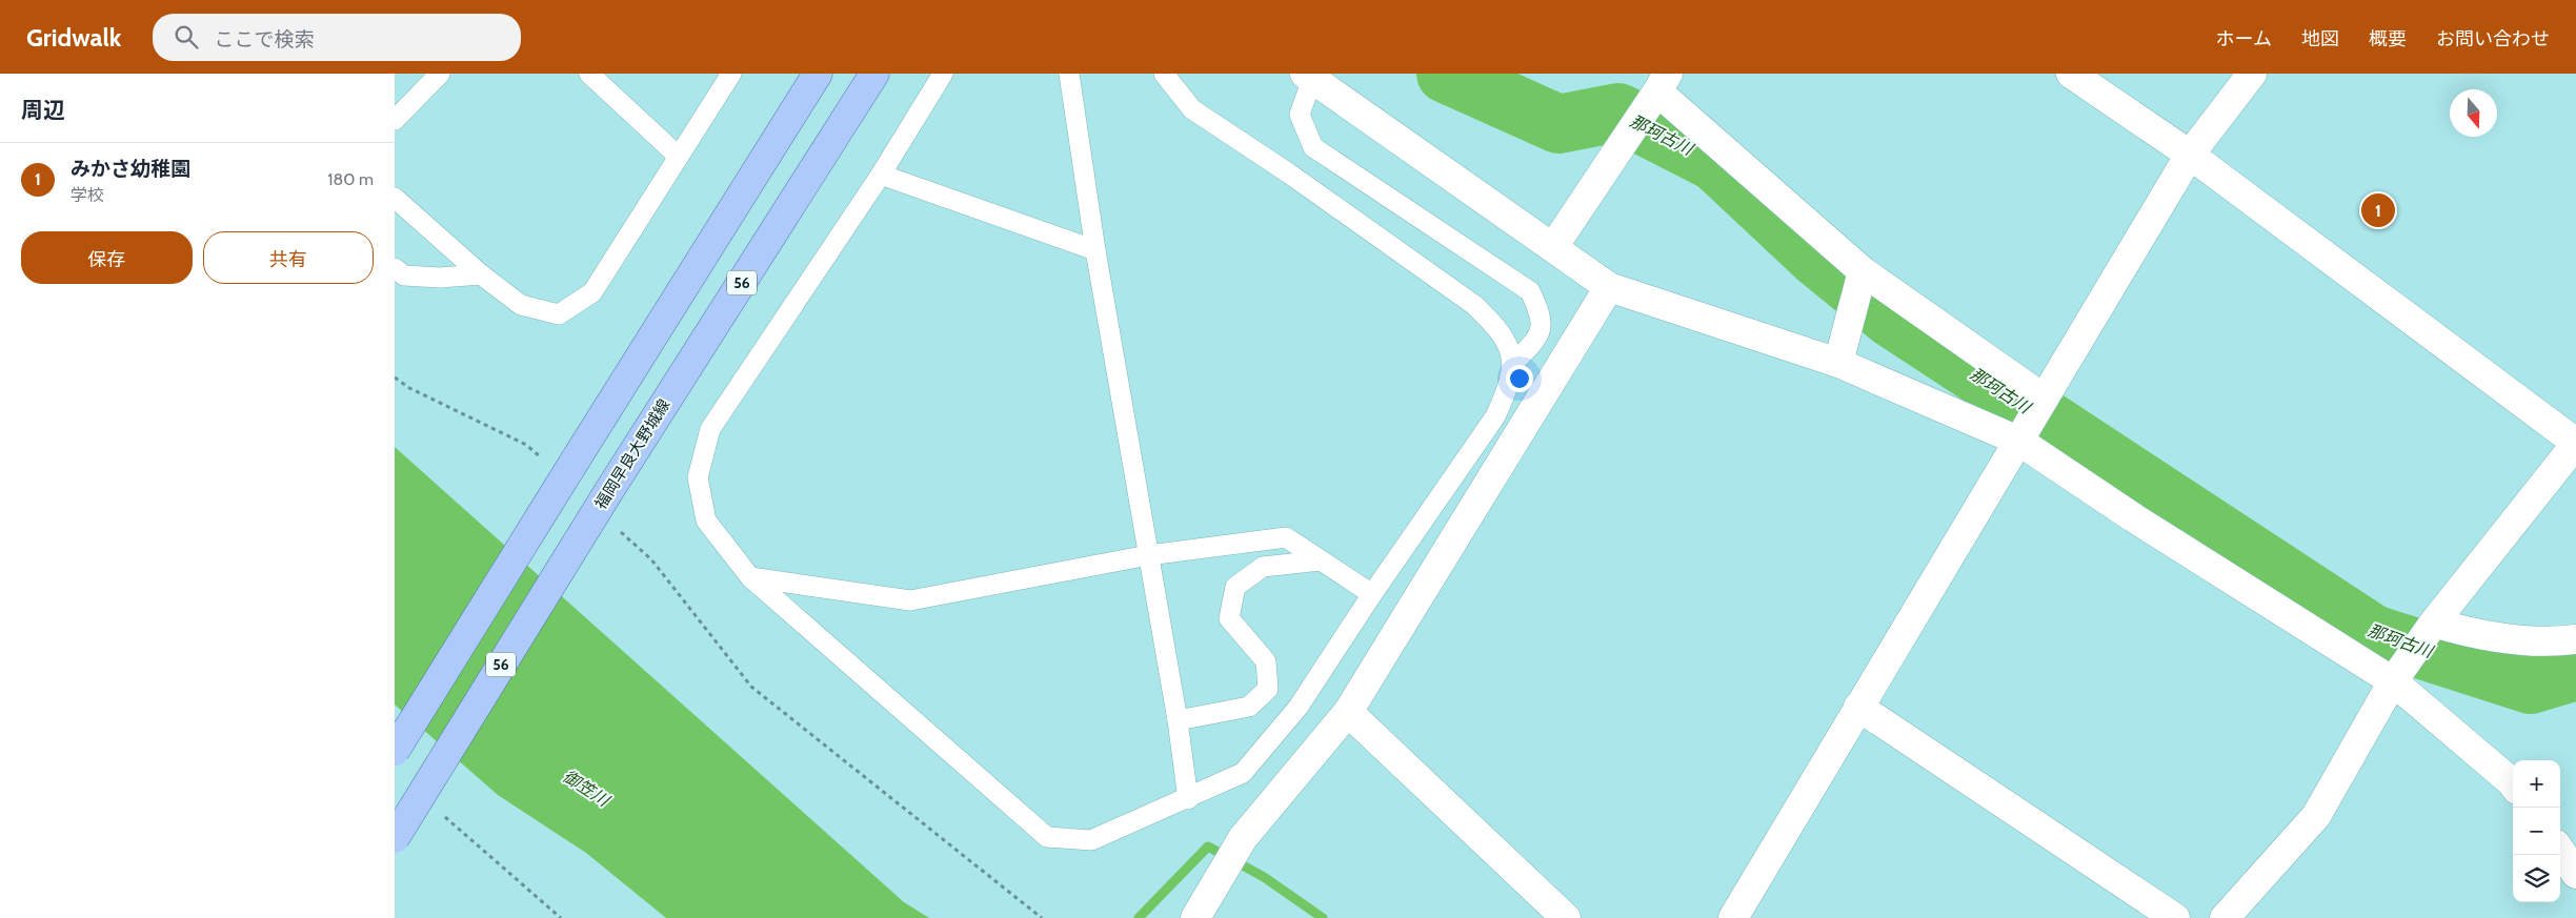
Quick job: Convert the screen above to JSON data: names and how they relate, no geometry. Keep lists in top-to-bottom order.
{
  "streets": {
    "main road": ["56", "福岡早良大野城線"]
  },
  "water": ["那珂古川", "御笠川"],
  "north": "bottom",
  "page": {
    "header": "Gridwalk",
    "search": "ここで検索",
    "nav": [
      "ホーム",
      "地図",
      "概要",
      "お問い合わせ"
    ],
    "heading": "周辺",
    "list": [
      {
        "mark": "1",
        "name": "みかさ幼稚園",
        "note": "学校",
        "value": "180 m"
      }
    ],
    "pins": "1",
    "buttons": ["保存", "共有"],
    "map_buttons": ["+", "−"]
  }
}
